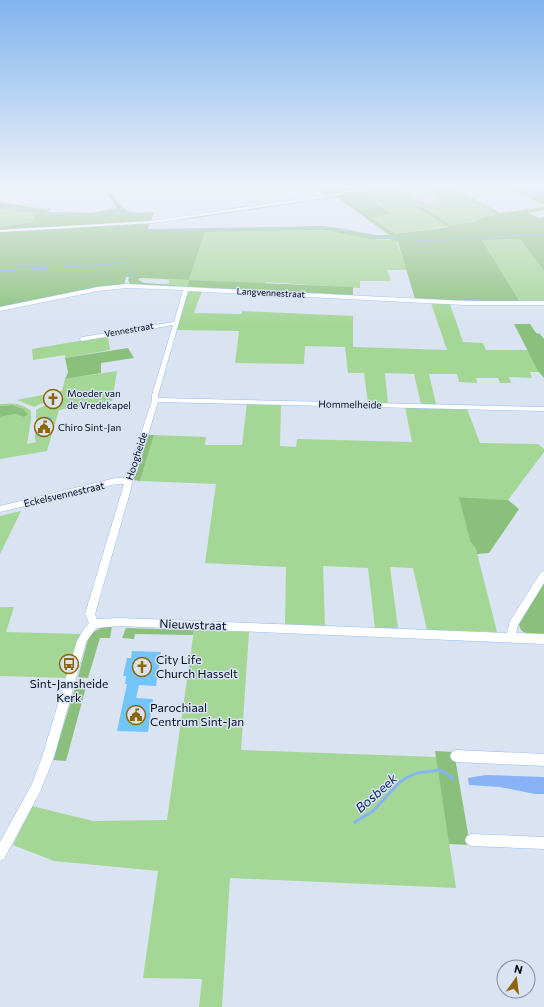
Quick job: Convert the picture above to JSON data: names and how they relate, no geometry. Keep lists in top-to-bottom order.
{
  "streets": {
    "street": [
      "Langvennestraat",
      "Vennestraat",
      "Hommelheide",
      "Hoogheide",
      "Eckelsvennestraat",
      "Nieuwstraat"
    ]
  },
  "crossings": [
    ["Langvennestraat", "Hoogheide"],
    ["Vennestraat", "Hoogheide"],
    ["Hommelheide", "Hoogheide"],
    ["Hoogheide", "Eckelsvennestraat"],
    ["Hoogheide", "Nieuwstraat"]
  ],
  "water": ["Bosbeek"],
  "places": {
    "church": ["Moeder van de Vredekapel", "City Life Church Hasselt"],
    "public building": ["Chiro Sint-Jan", "Parochiaal Centrum Sint-Jan"],
    "bus stop": ["Sint-Jansheide Kerk"]
  },
  "north": "top"
}
